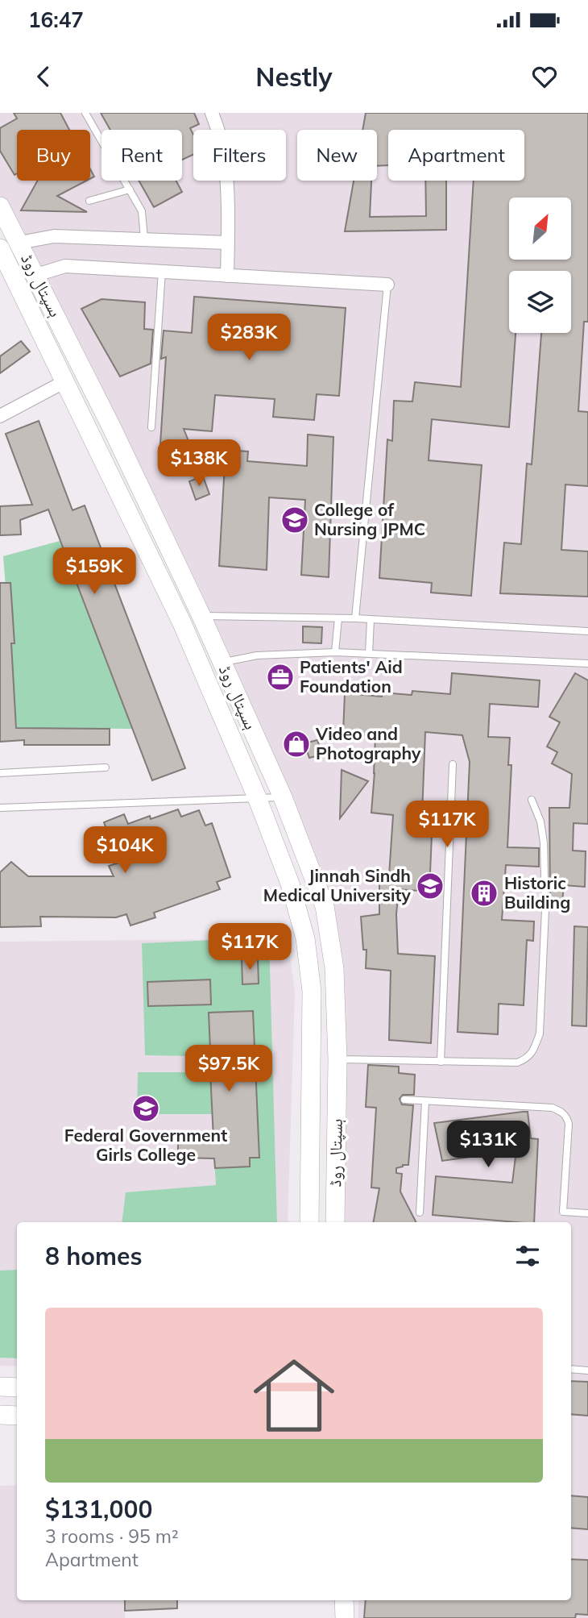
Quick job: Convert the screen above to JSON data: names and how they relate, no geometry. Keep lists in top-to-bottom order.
{
  "streets": {
    "main road": ["ہسپتال روڈ"]
  },
  "places": {
    "school or university": ["College of Nursing JPMC", "Jinnah Sindh Medical University", "Federal Government Girls College"],
    "office": ["Patients' Aid Foundation"],
    "shop": ["Video and Photography"],
    "building": ["Historic Building"]
  },
  "north": "top right",
  "page": {
    "status": "16:47",
    "header": "Nestly",
    "chip": [
      "Buy",
      "Rent",
      "Filters",
      "New",
      "Apartment"
    ],
    "price": [
      "$283K",
      "$138K",
      "$159K",
      "$117K",
      "$104K",
      "$117K",
      "$97.5K",
      "$131K"
    ],
    "heading": "8 homes",
    "list": [
      {
        "name": "$131,000",
        "note": "3 rooms · 95 m² · Apartment"
      }
    ]
  }
}
